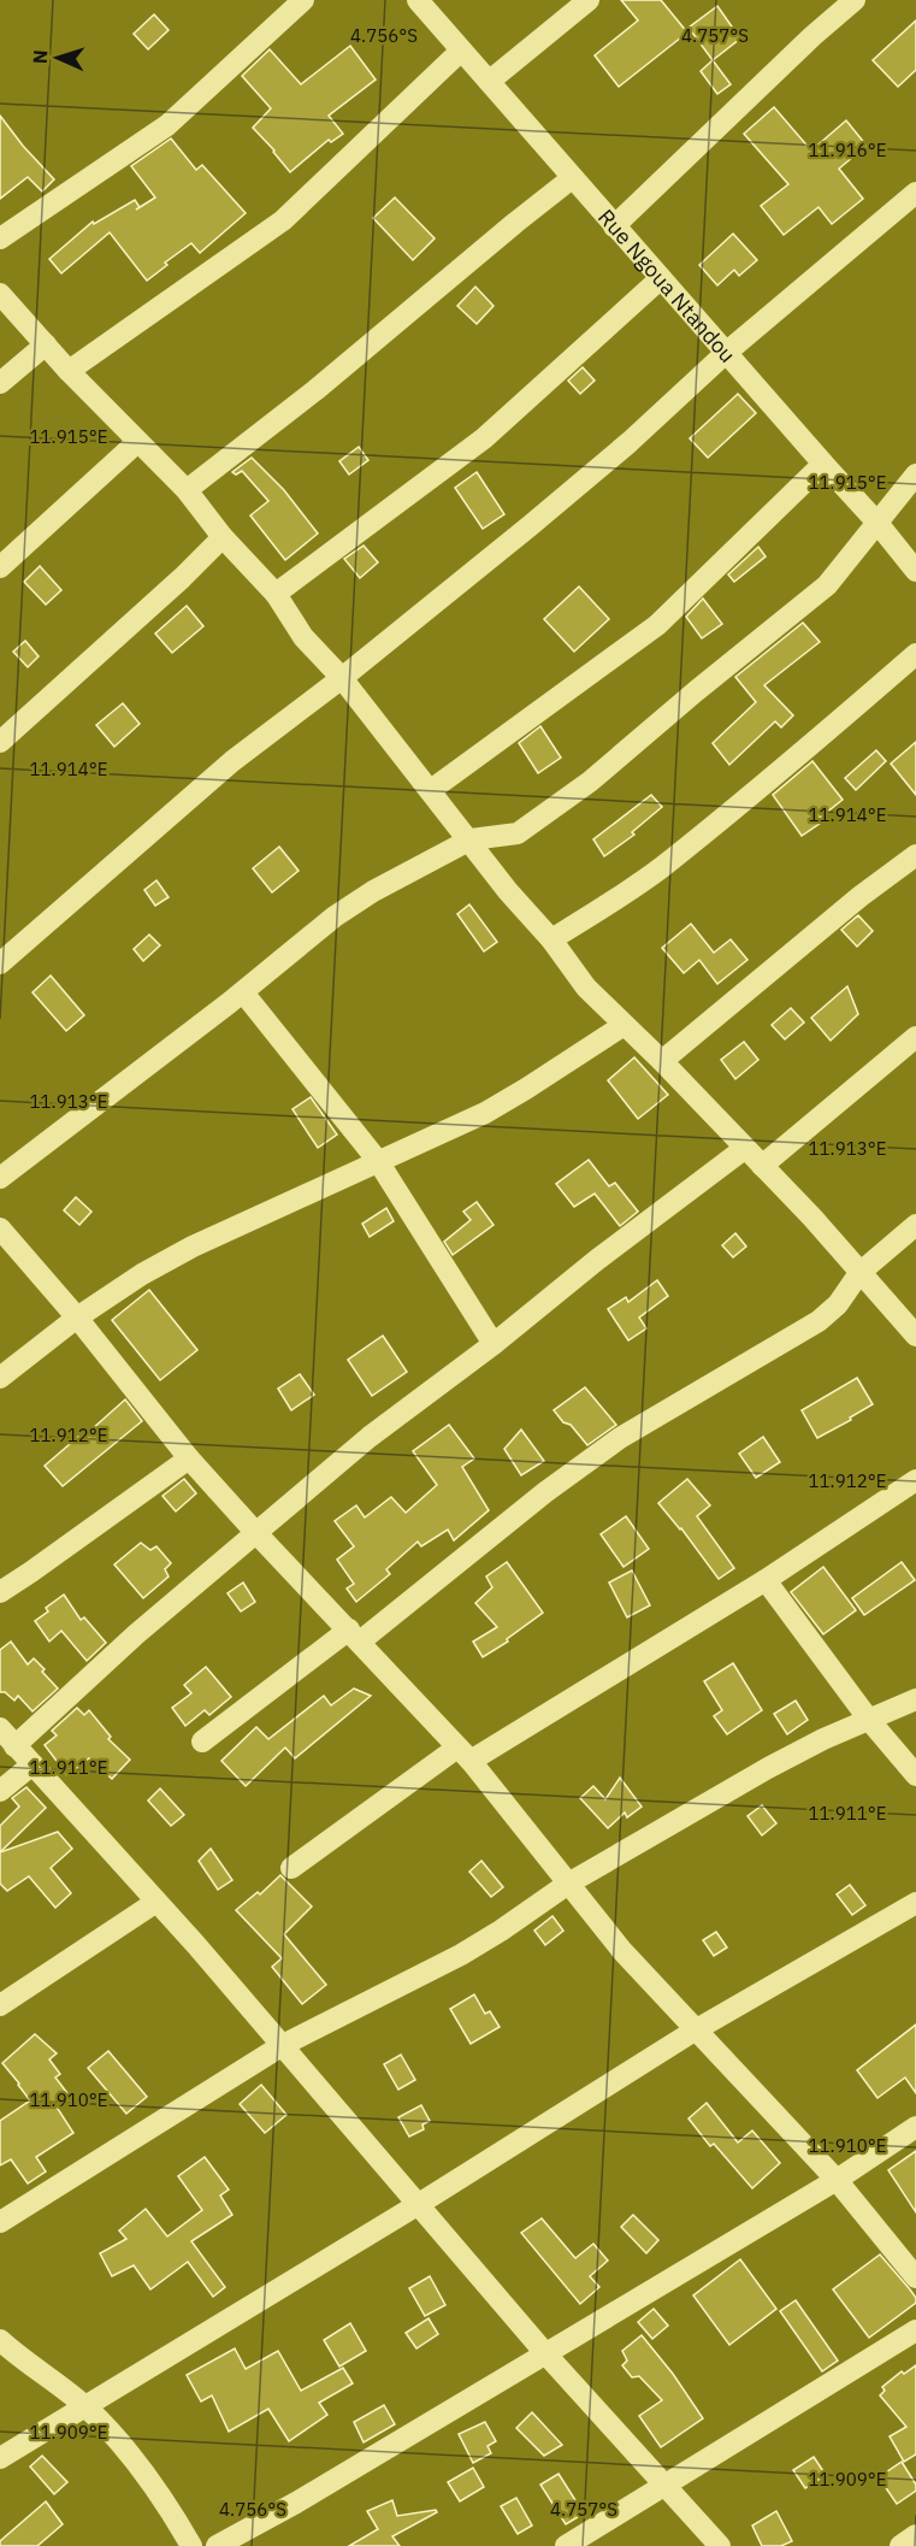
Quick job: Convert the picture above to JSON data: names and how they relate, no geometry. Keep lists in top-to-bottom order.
{
  "streets": {
    "street": ["Rue Ngoua Ntandou"]
  },
  "north": "left",
  "coordinates": [
    "4.756°S",
    "4.757°S",
    "11.916°E",
    "11.915°E",
    "11.914°E",
    "11.913°E",
    "11.912°E",
    "11.911°E",
    "11.910°E",
    "11.909°E"
  ]
}
